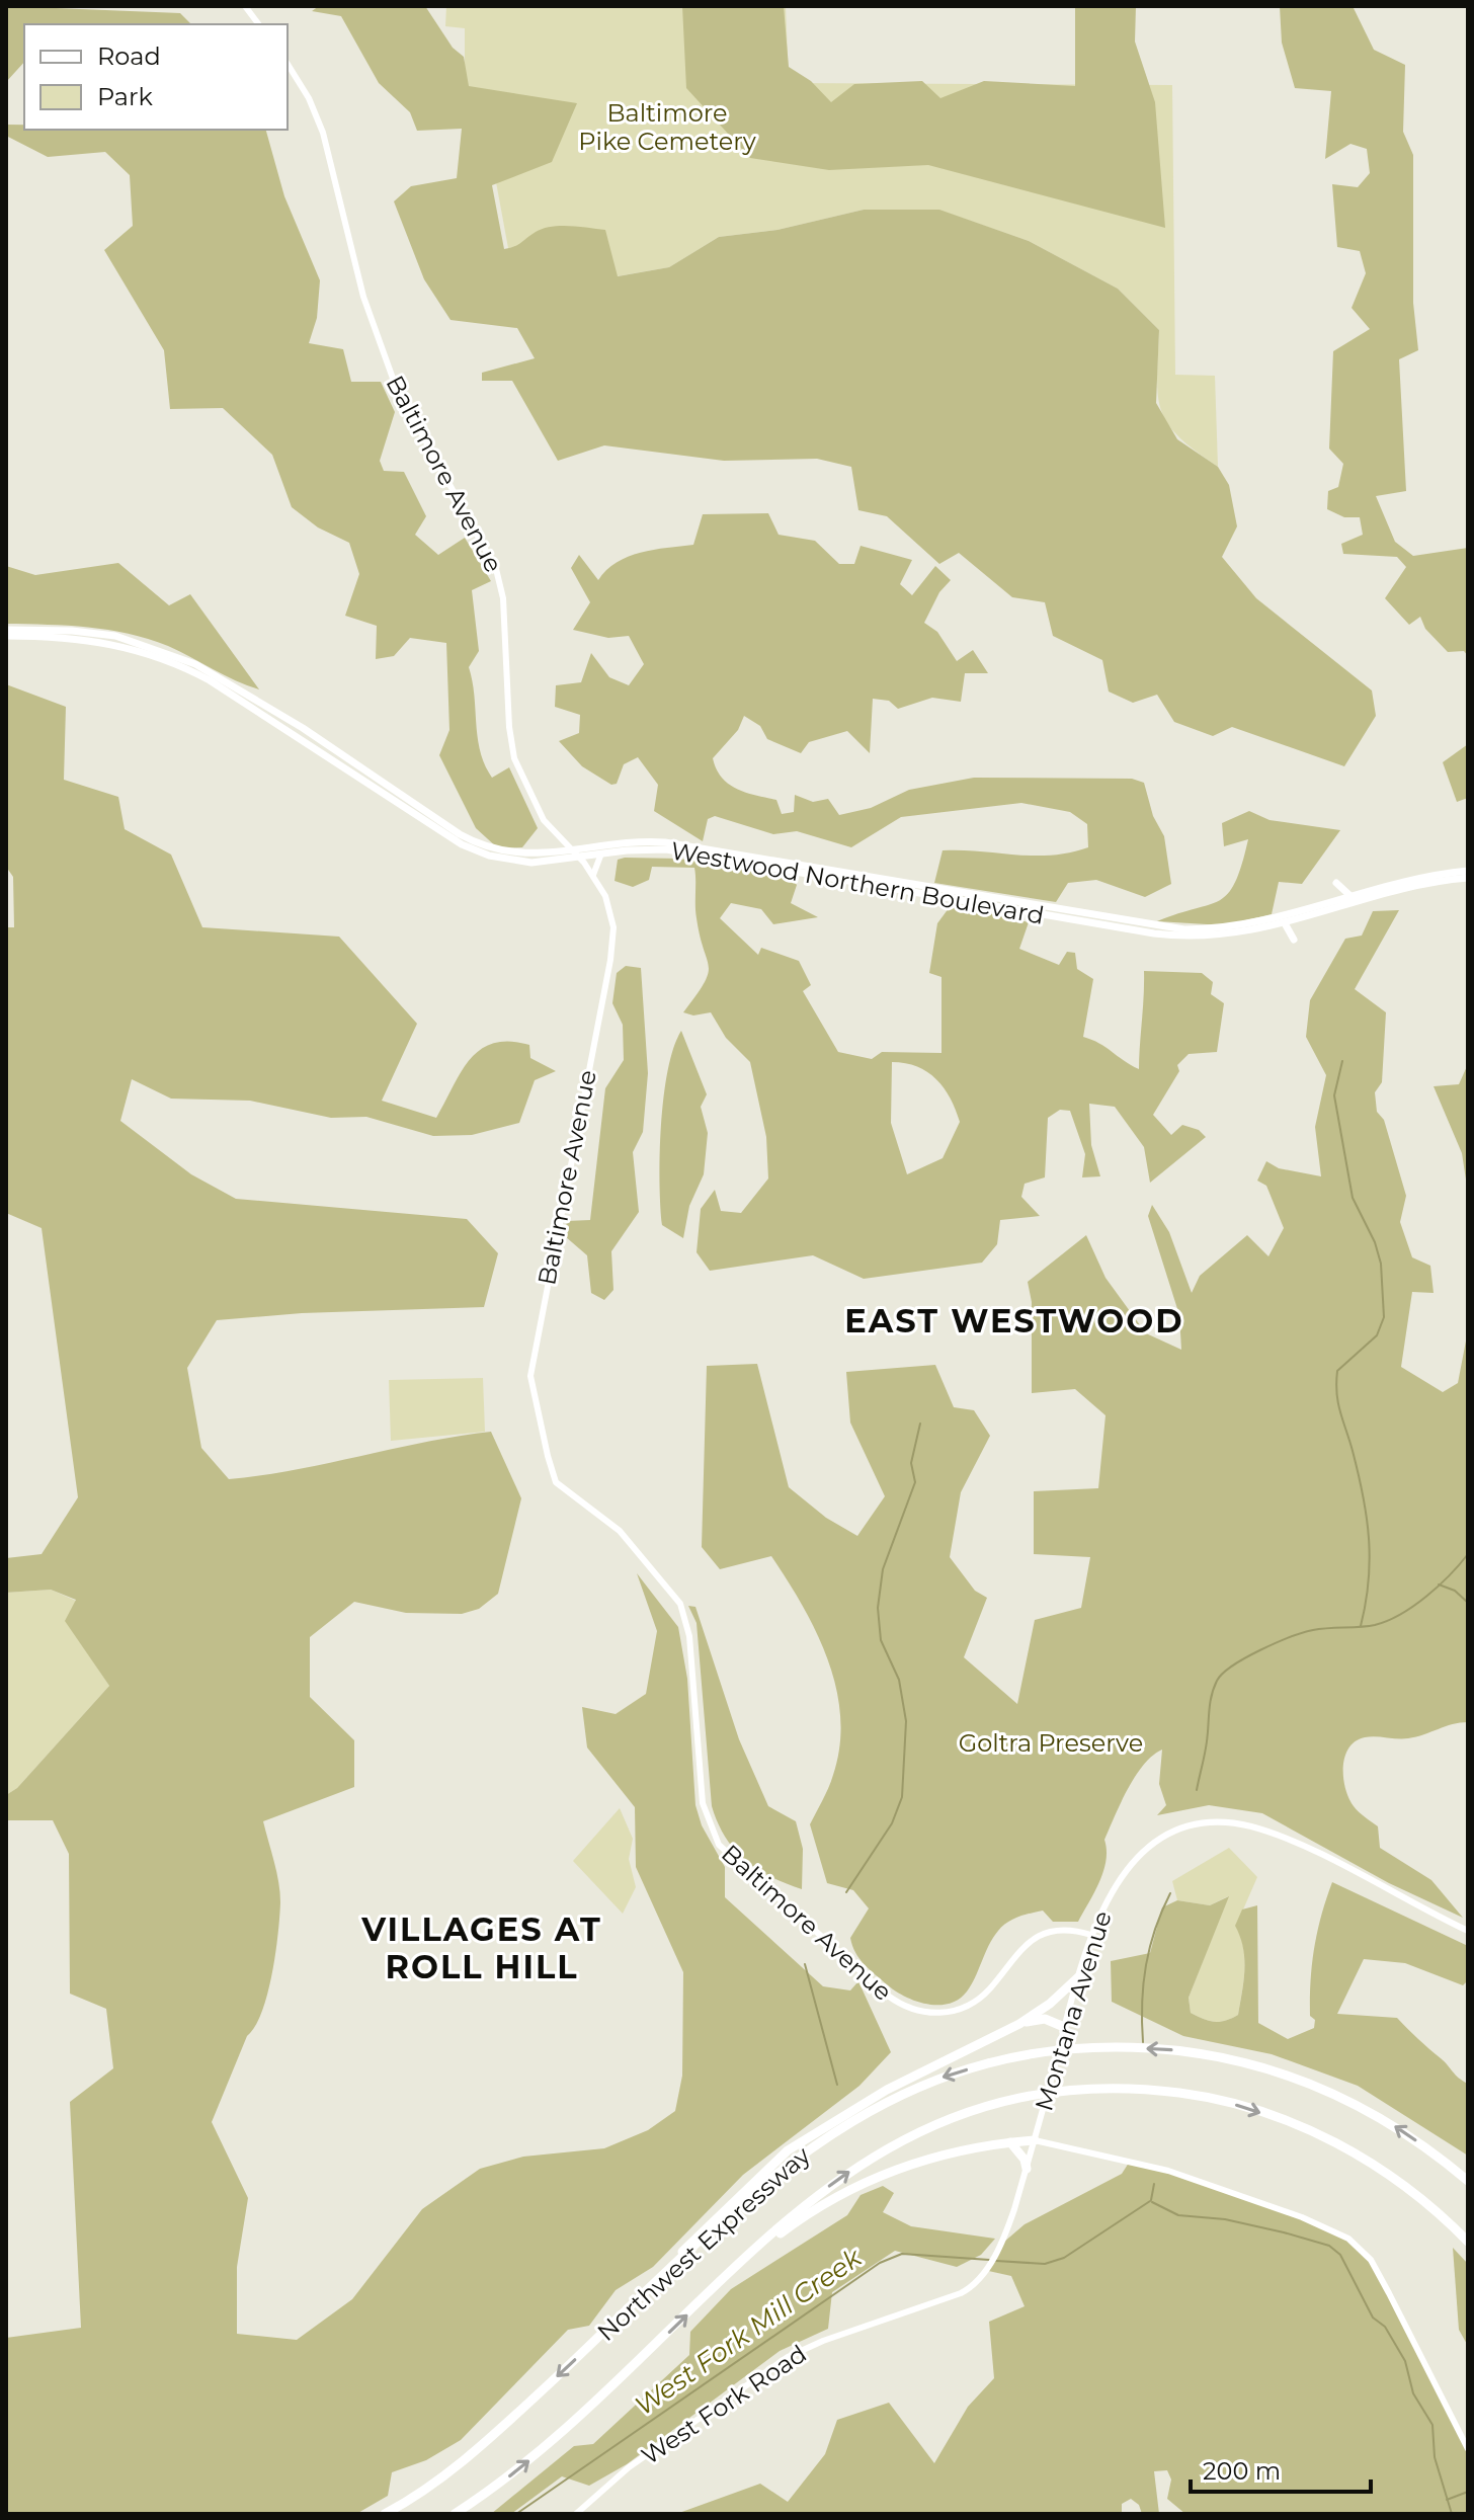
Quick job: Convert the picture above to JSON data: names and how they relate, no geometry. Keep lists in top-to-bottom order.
{
  "streets": {
    "highway": ["Northwest Expressway"],
    "main road": ["Westwood Northern Boulevard"],
    "street": ["Baltimore Avenue", "Montana Avenue", "West Fork Road"]
  },
  "crossings": [
    ["Baltimore Avenue", "Westwood Northern Boulevard"],
    ["Baltimore Avenue", "Montana Avenue"],
    ["Montana Avenue", "West Fork Road"]
  ],
  "districts": ["EAST WESTWOOD", "VILLAGES AT ROLL HILL"],
  "water": ["West Fork Mill Creek"],
  "parks": ["Baltimore Pike Cemetery", "Goltra Preserve"],
  "legend": ["Road", "Park"],
  "scale_bar": "200 m"
}
